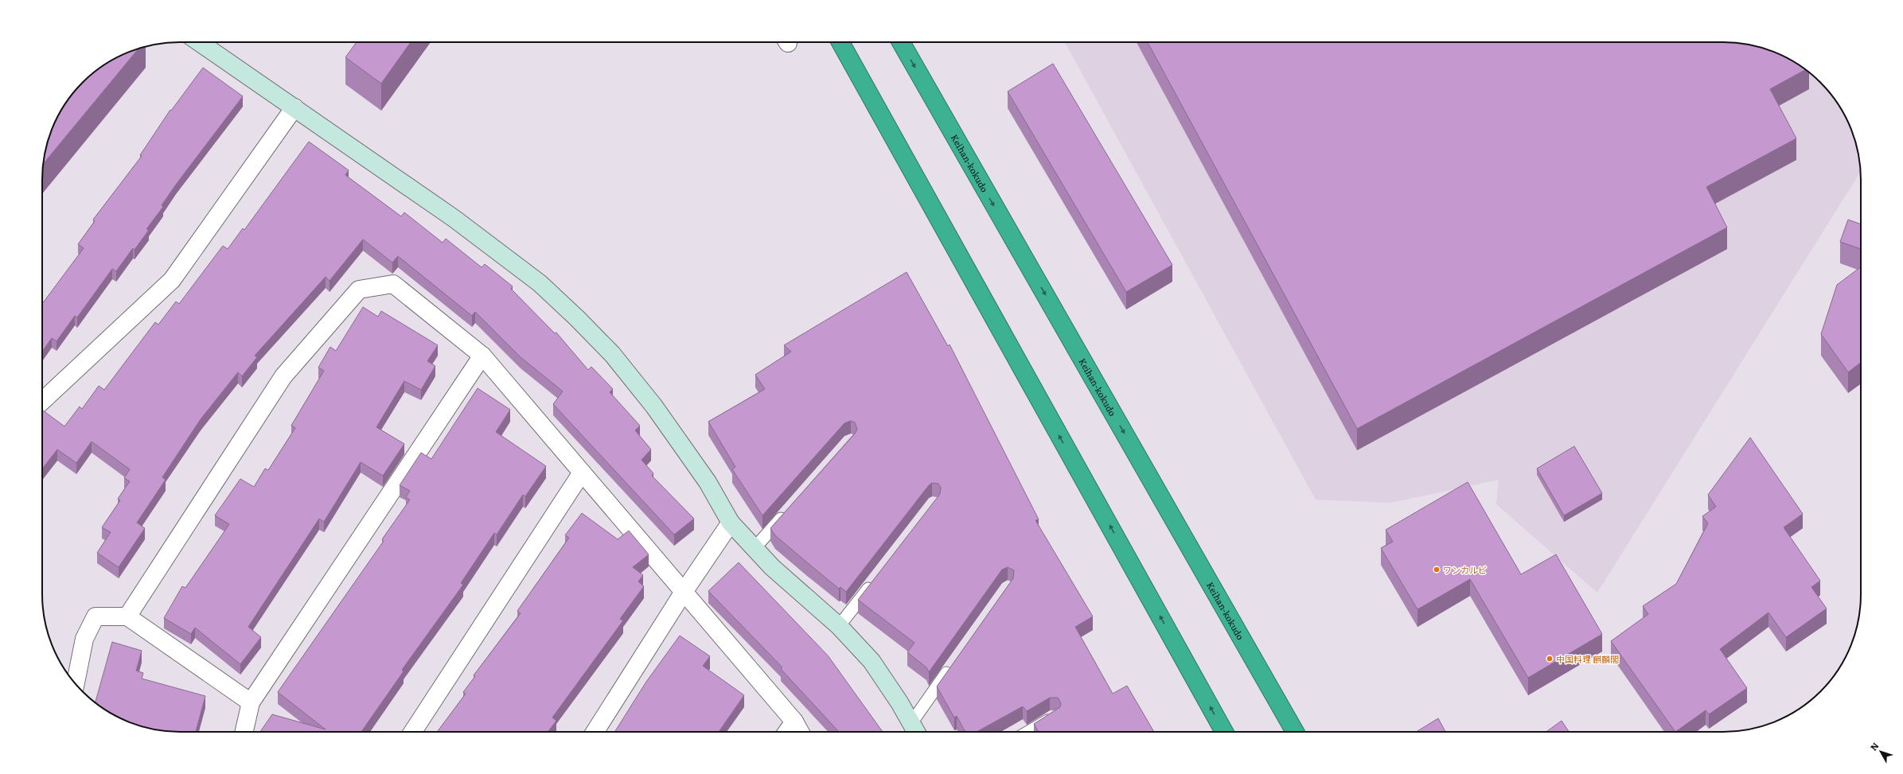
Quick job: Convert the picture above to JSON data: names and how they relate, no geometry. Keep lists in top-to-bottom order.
{
  "streets": {
    "highway": ["Keihan-kokudo"]
  },
  "places": ["ワンカルビ", "中国料理 麒麟閣"],
  "north": "top left"
}
